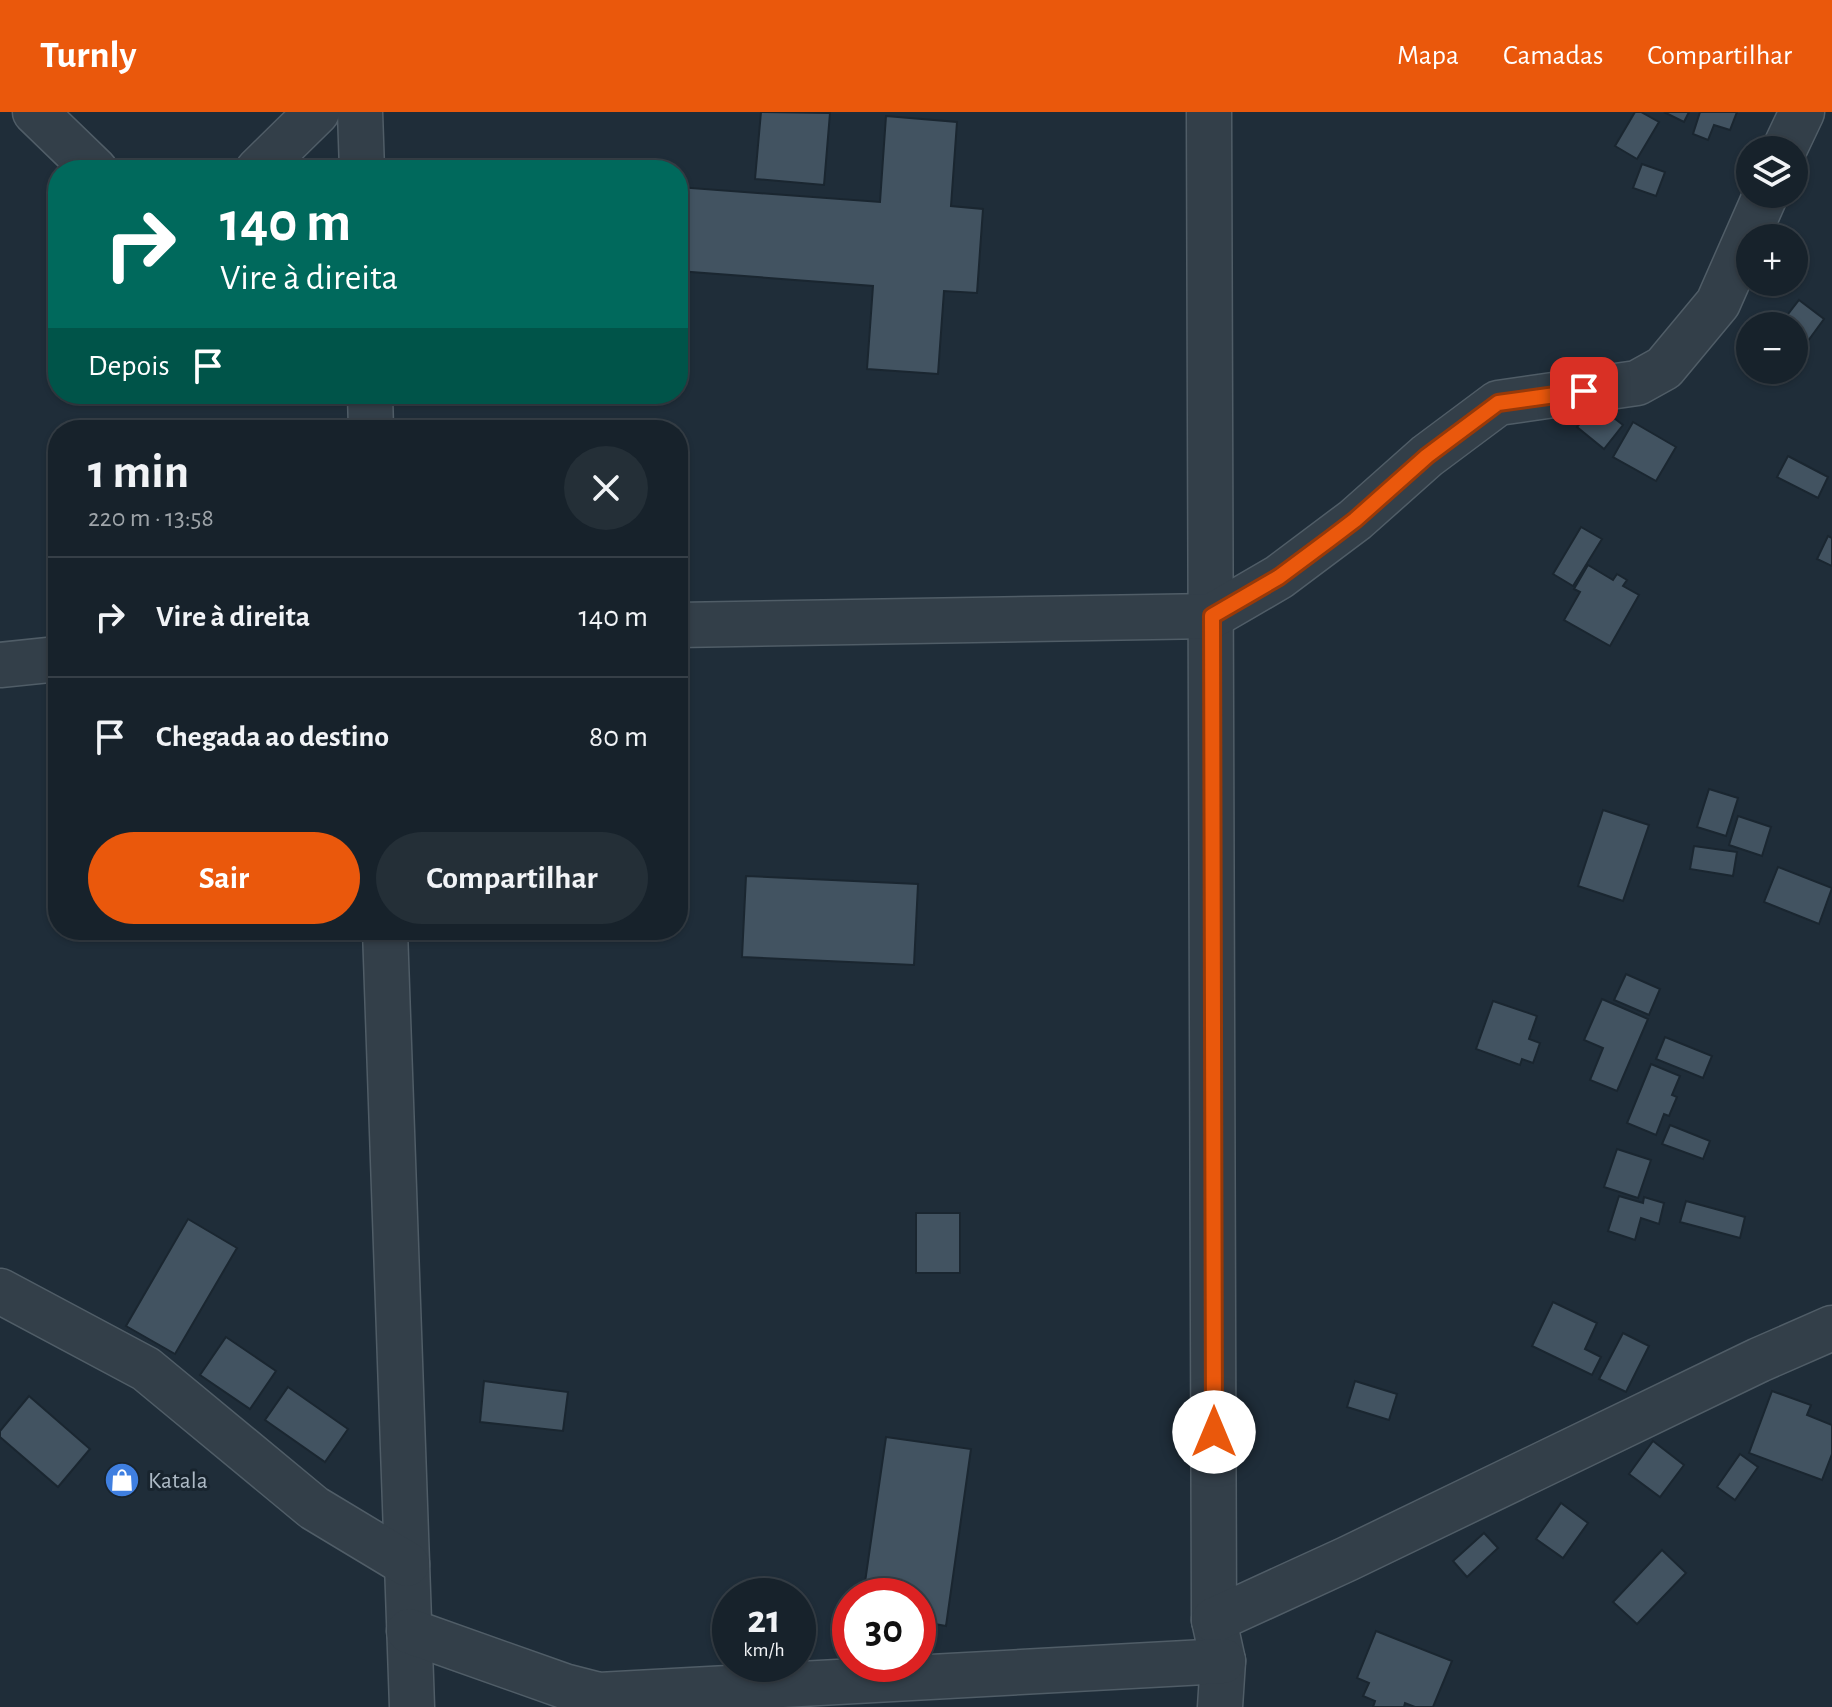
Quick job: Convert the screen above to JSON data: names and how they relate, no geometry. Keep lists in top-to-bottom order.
{
  "places": {
    "shop": ["Katala"]
  },
  "page": {
    "header": "Turnly",
    "nav": ["Mapa", "Camadas", "Compartilhar"],
    "map_buttons": ["+", "−"],
    "turn": ["140 m", "Vire à direita"],
    "then": "Depois",
    "heading": ["1 min", "220 m · 13:58"],
    "list": [
      {
        "name": "Vire à direita",
        "value": "140 m"
      },
      {
        "name": "Chegada ao destino",
        "value": "80 m"
      }
    ],
    "buttons": ["Sair", "Compartilhar"],
    "speed": "21 km/h",
    "limit": "30"
  }
}
